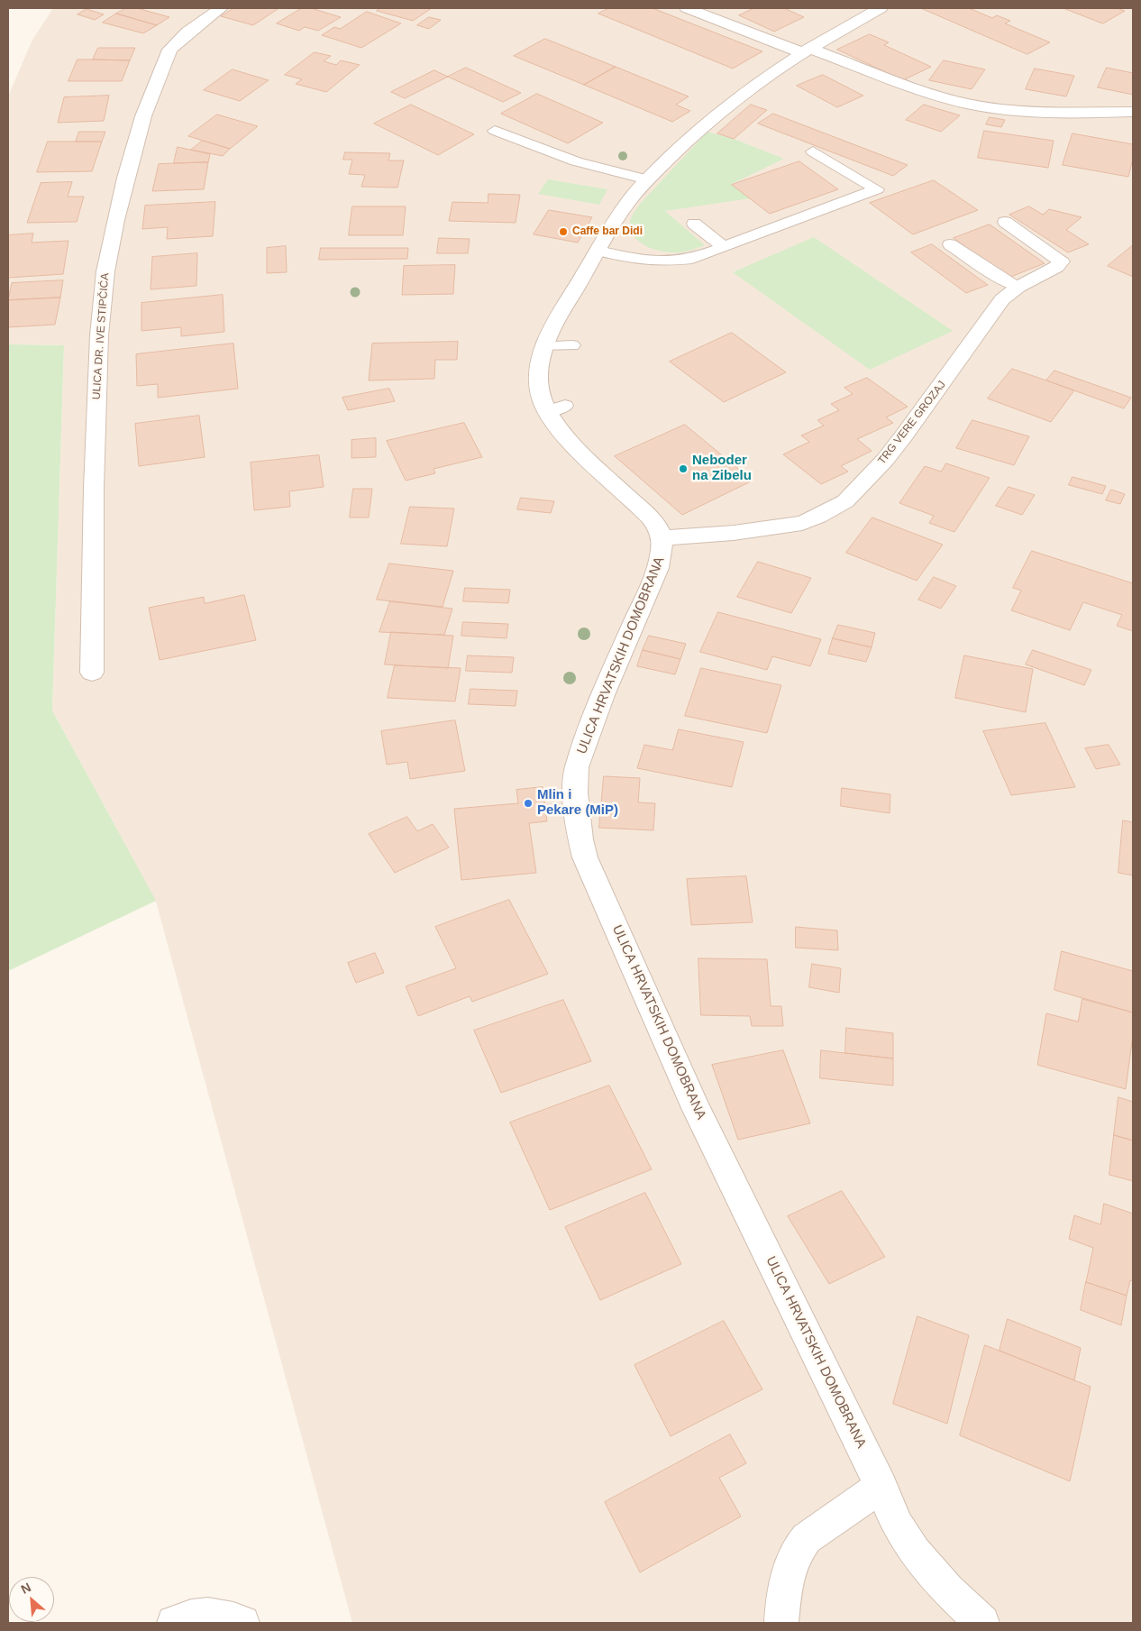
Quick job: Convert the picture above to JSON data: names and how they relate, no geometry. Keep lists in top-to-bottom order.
{
  "streets": {
    "street": ["ULICA DR. IVE STIPČIĆA", "TRG VERE GROZAJ", "ULICA HRVATSKIH DOMOBRANA"]
  },
  "crossings": [
    ["TRG VERE GROZAJ", "ULICA HRVATSKIH DOMOBRANA"]
  ],
  "places": ["Caffe bar Didi", "Neboder na Zibelu", "Mlin i Pekare (MiP)"],
  "north": "top left"
}
